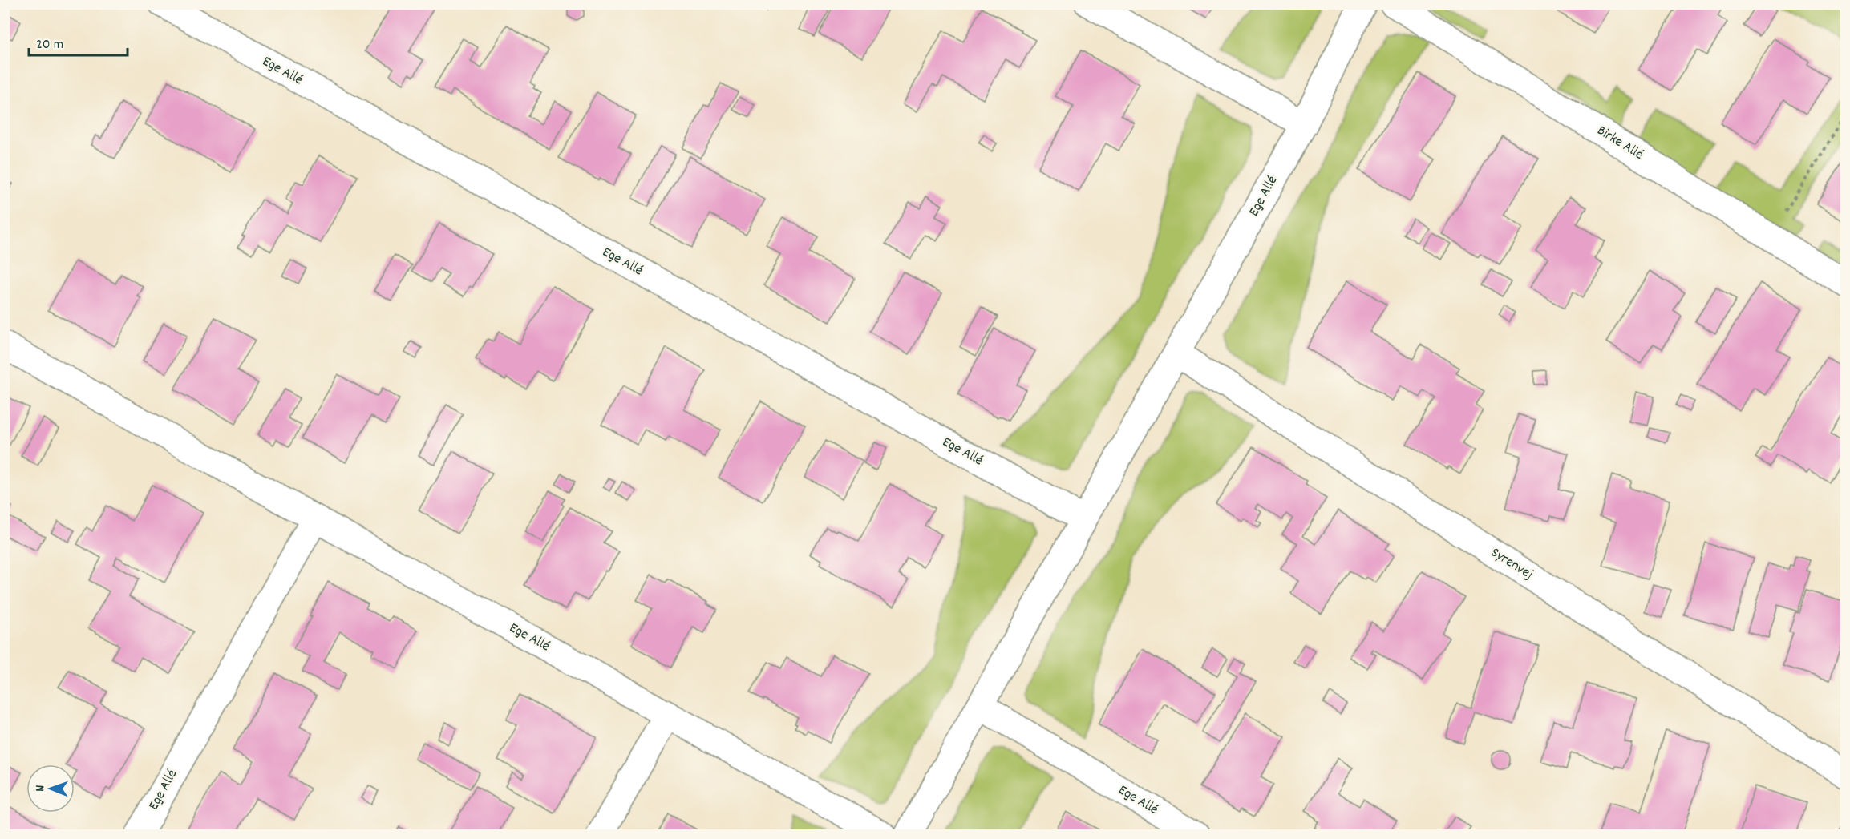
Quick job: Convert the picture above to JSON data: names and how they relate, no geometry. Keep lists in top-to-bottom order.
{
  "streets": {
    "street": ["Ege Allé", "Birke Allé", "Syrenvej"]
  },
  "crossings": [
    ["Ege Allé", "Syrenvej"]
  ],
  "scale_bar": "20 m",
  "north": "left"
}
